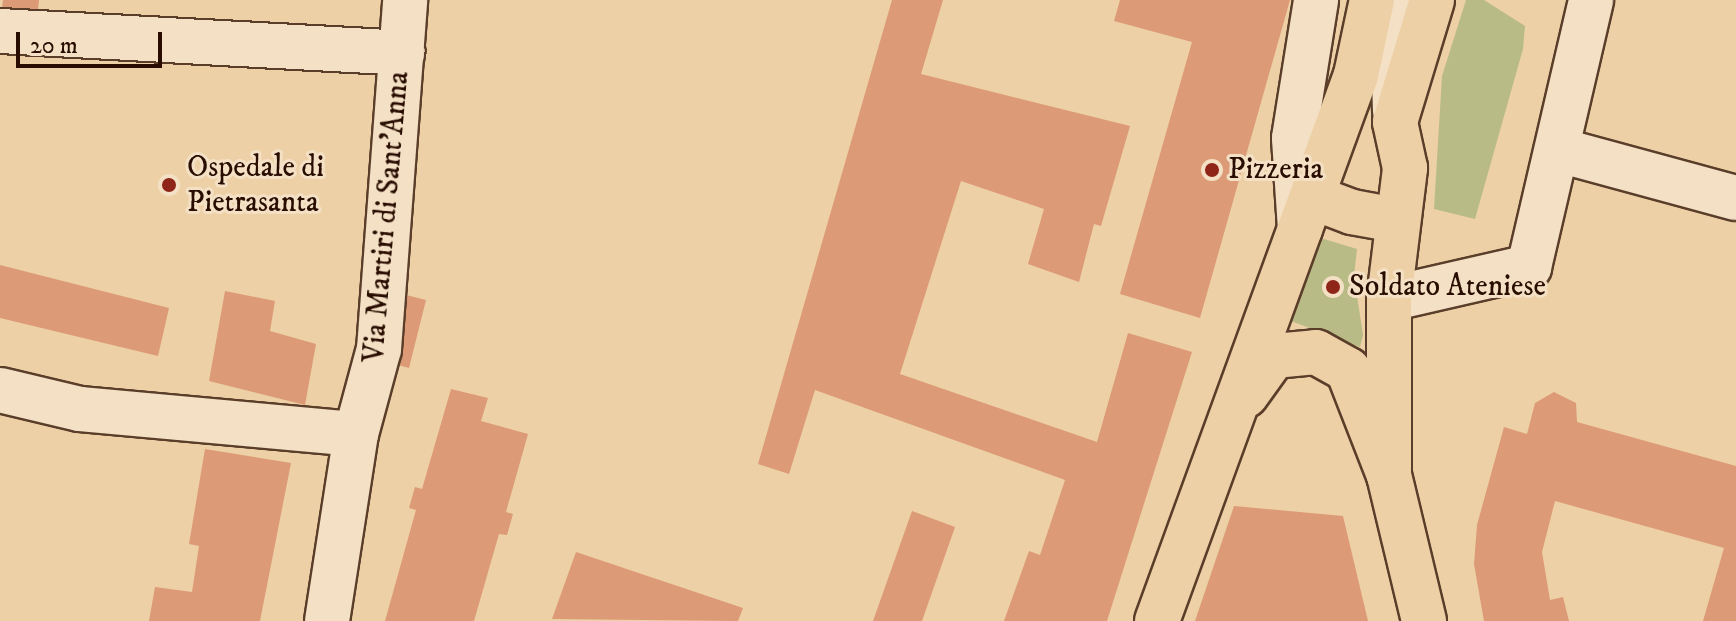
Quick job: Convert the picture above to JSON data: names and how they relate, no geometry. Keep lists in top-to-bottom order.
{
  "streets": {
    "street": ["Via Martiri di Sant'Anna"]
  },
  "places": ["Pizzeria", "Ospedale di Pietrasanta", "Soldato Ateniese"],
  "scale_bar": "20 m"
}
